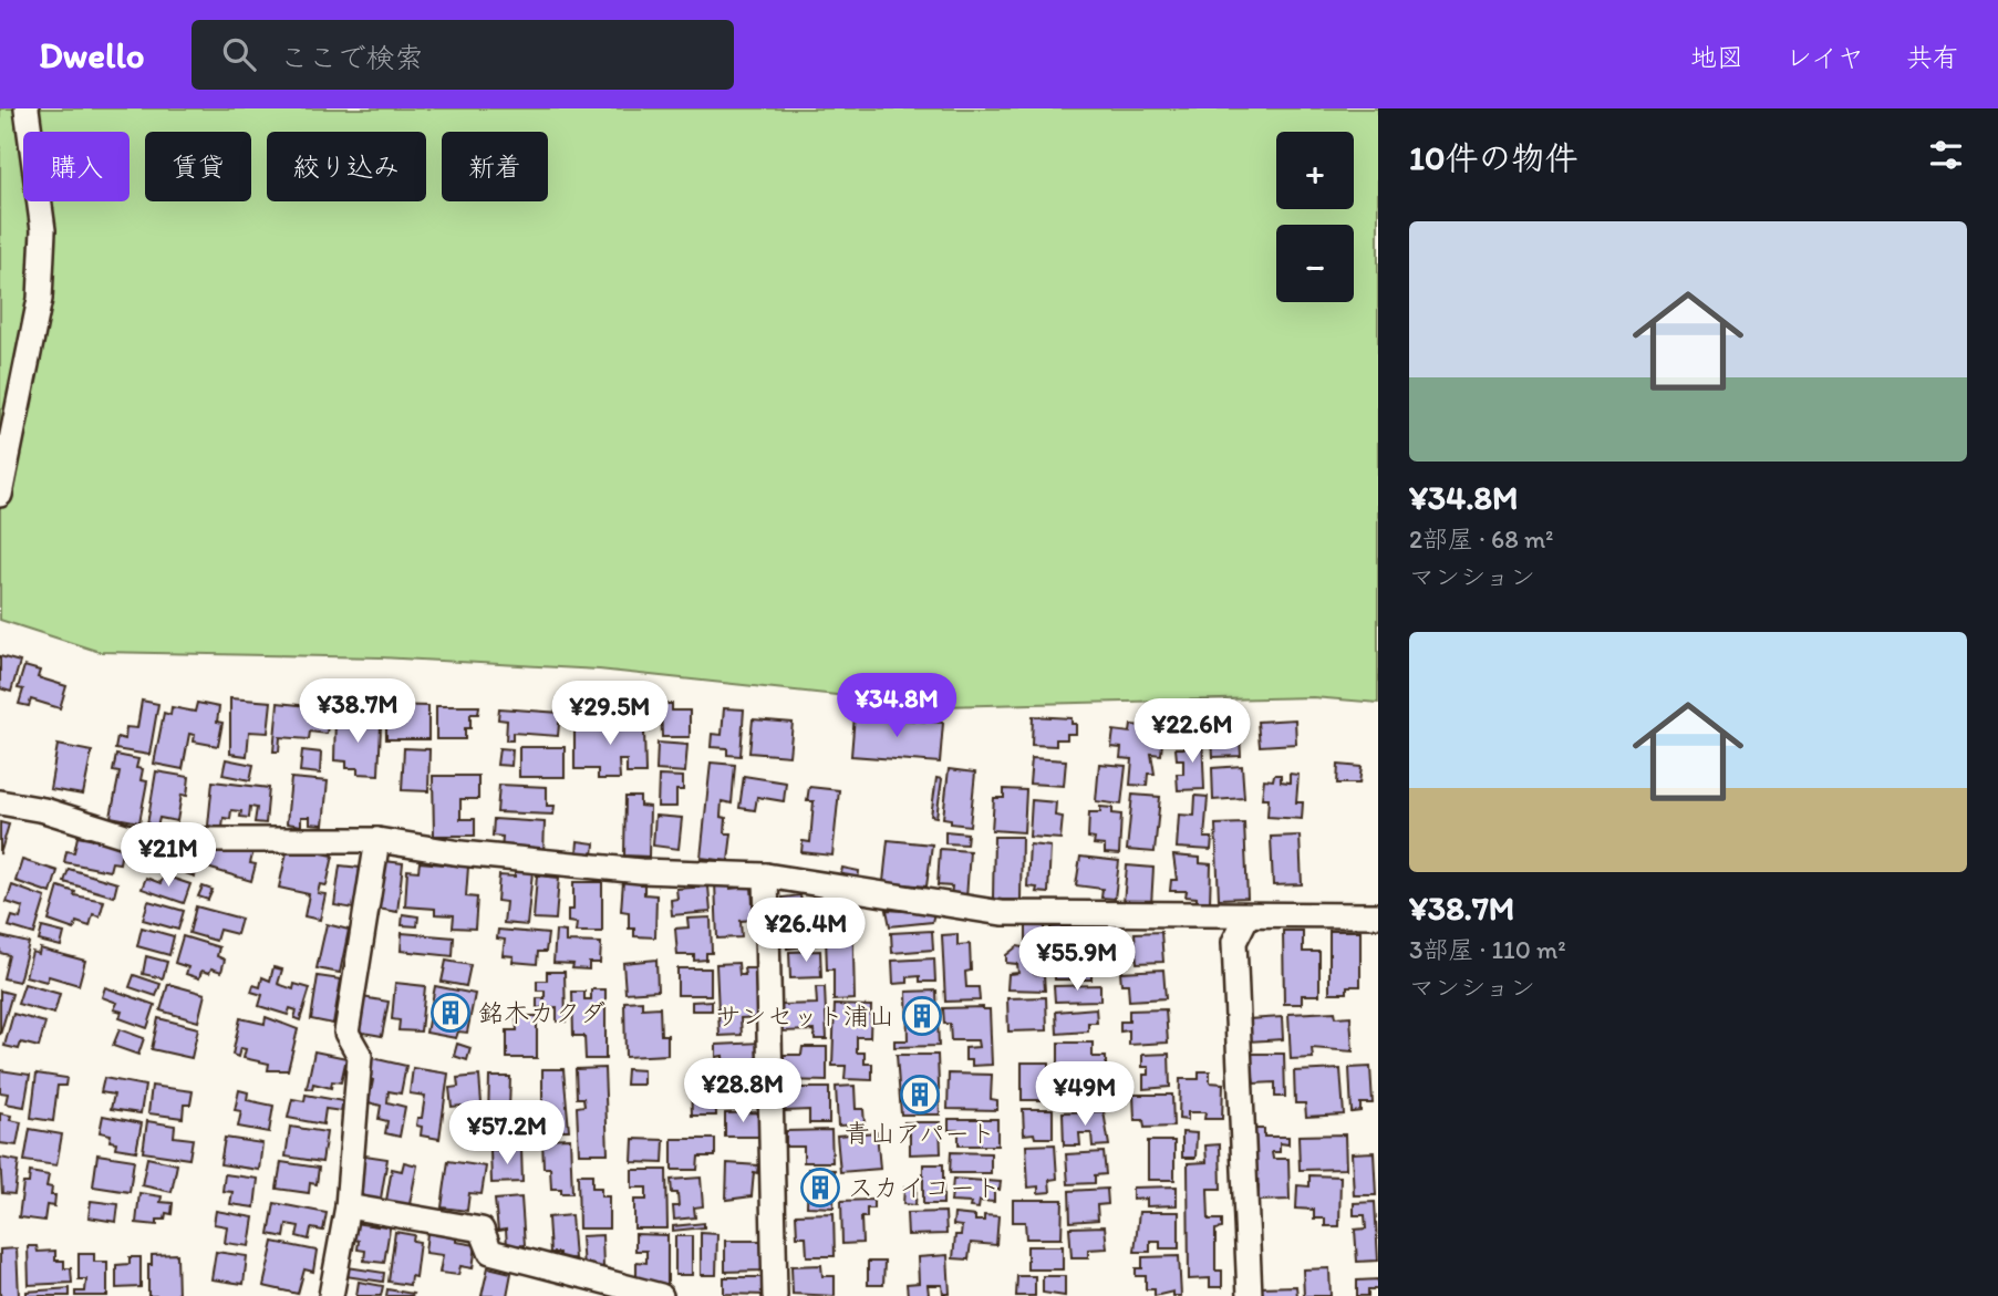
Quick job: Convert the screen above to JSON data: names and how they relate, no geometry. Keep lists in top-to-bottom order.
{
  "places": {
    "building": [
      "銘木カクダ",
      "サンセット浦山",
      "青山アパート",
      "スカイコート"
    ]
  },
  "page": {
    "header": "Dwello",
    "search": "ここで検索",
    "nav": ["地図", "レイヤ", "共有"],
    "heading": "10件の物件",
    "map_buttons": ["+", "−"],
    "chip": [
      "購入",
      "賃貸",
      "絞り込み",
      "新着"
    ],
    "list": [
      {
        "name": "¥34.8M",
        "note": "2部屋 · 68 m² · マンション"
      },
      {
        "name": "¥38.7M",
        "note": "3部屋 · 110 m² · マンション"
      }
    ],
    "price": [
      "¥34.8M",
      "¥38.7M",
      "¥29.5M",
      "¥22.6M",
      "¥21M",
      "¥26.4M",
      "¥55.9M",
      "¥28.8M",
      "¥49M",
      "¥57.2M"
    ]
  }
}
